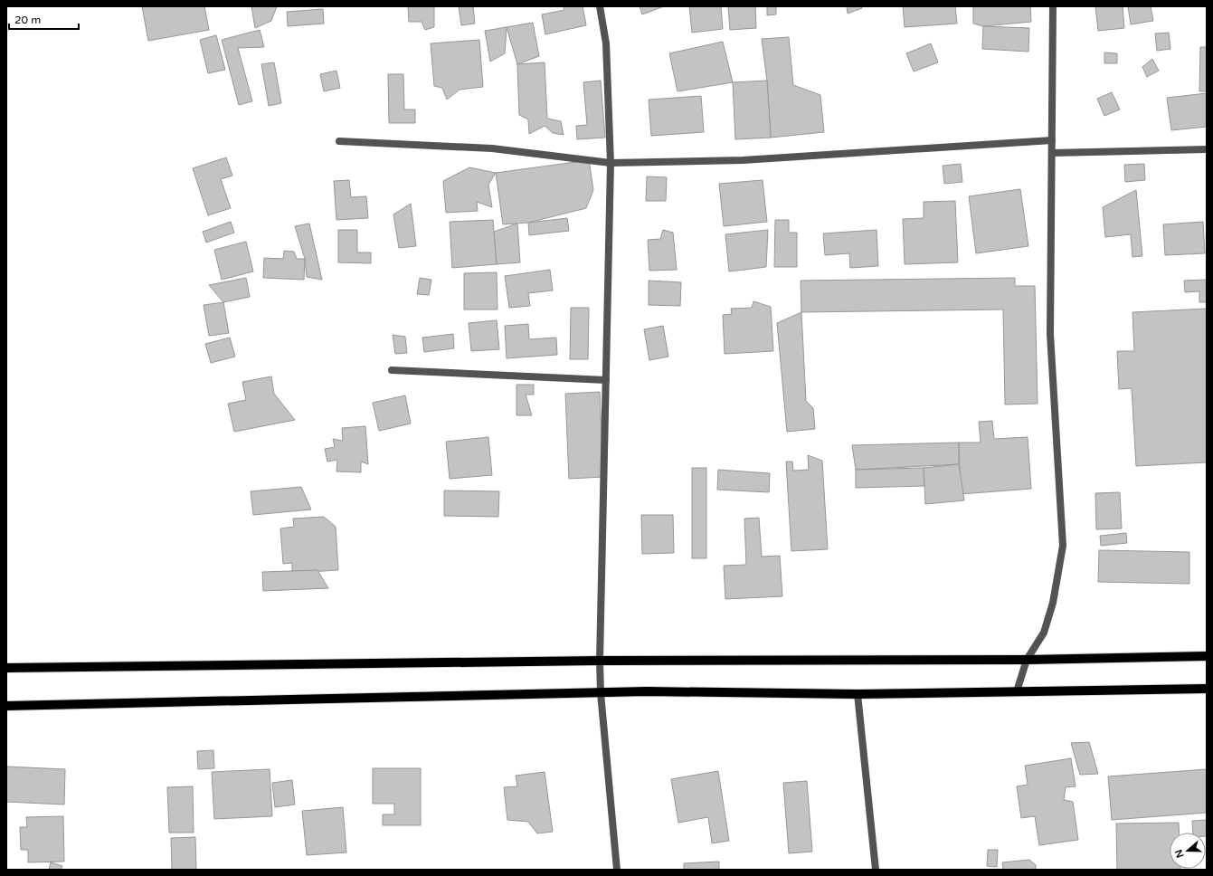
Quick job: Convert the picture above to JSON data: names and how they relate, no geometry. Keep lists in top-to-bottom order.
{
  "scale_bar": "20 m",
  "north": "left"
}
